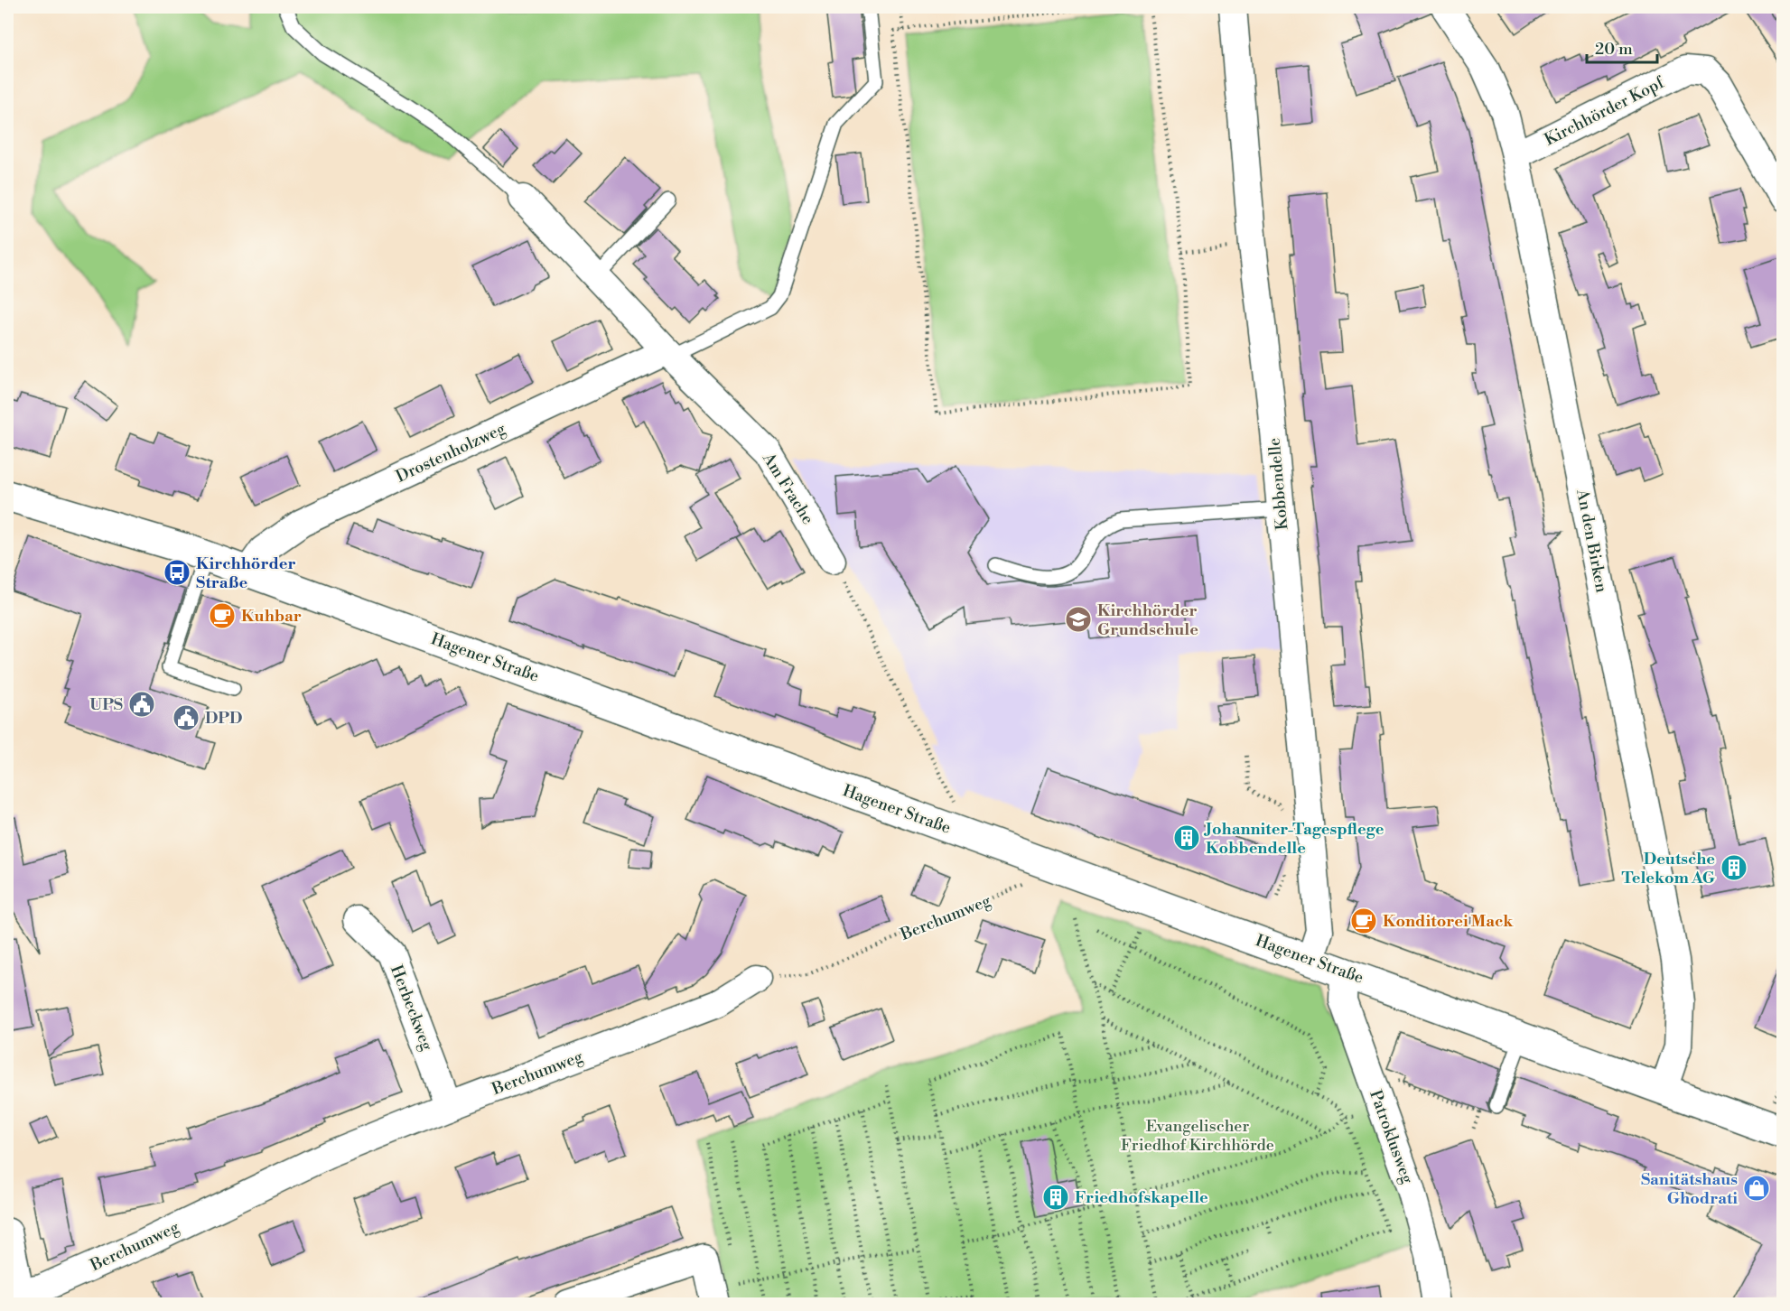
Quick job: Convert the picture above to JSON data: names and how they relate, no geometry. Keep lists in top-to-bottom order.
{
  "streets": {
    "main road": ["Hagener Straße"],
    "street": [
      "Kirchhörder Kopf",
      "Drostenholzweg",
      "Kobbendelle",
      "Am Frache",
      "An den Birken",
      "Berchumweg",
      "Herbeckweg",
      "Patroklusweg"
    ]
  },
  "crossings": [
    ["Kirchhörder Kopf", "An den Birken"],
    ["Drostenholzweg", "Am Frache"],
    ["Drostenholzweg", "Hagener Straße"],
    ["Kobbendelle", "Hagener Straße"],
    ["An den Birken", "Hagener Straße"],
    ["Hagener Straße", "Berchumweg"],
    ["Hagener Straße", "Patroklusweg"],
    ["Berchumweg", "Herbeckweg"]
  ],
  "parks": ["Evangelischer Friedhof Kirchhörde"],
  "places": {
    "bus stop": ["Kirchhörder Straße"],
    "cafe": ["Kuhbar", "Konditorei Mack"],
    "school or university": ["Kirchhörder Grundschule"],
    "public building": ["UPS", "DPD"],
    "building": ["Johanniter-Tagespflege Kobbendelle", "Deutsche Telekom AG", "Friedhofskapelle"],
    "shop": ["Sanitätshaus Ghodrati"]
  },
  "scale_bar": "20 m"
}
